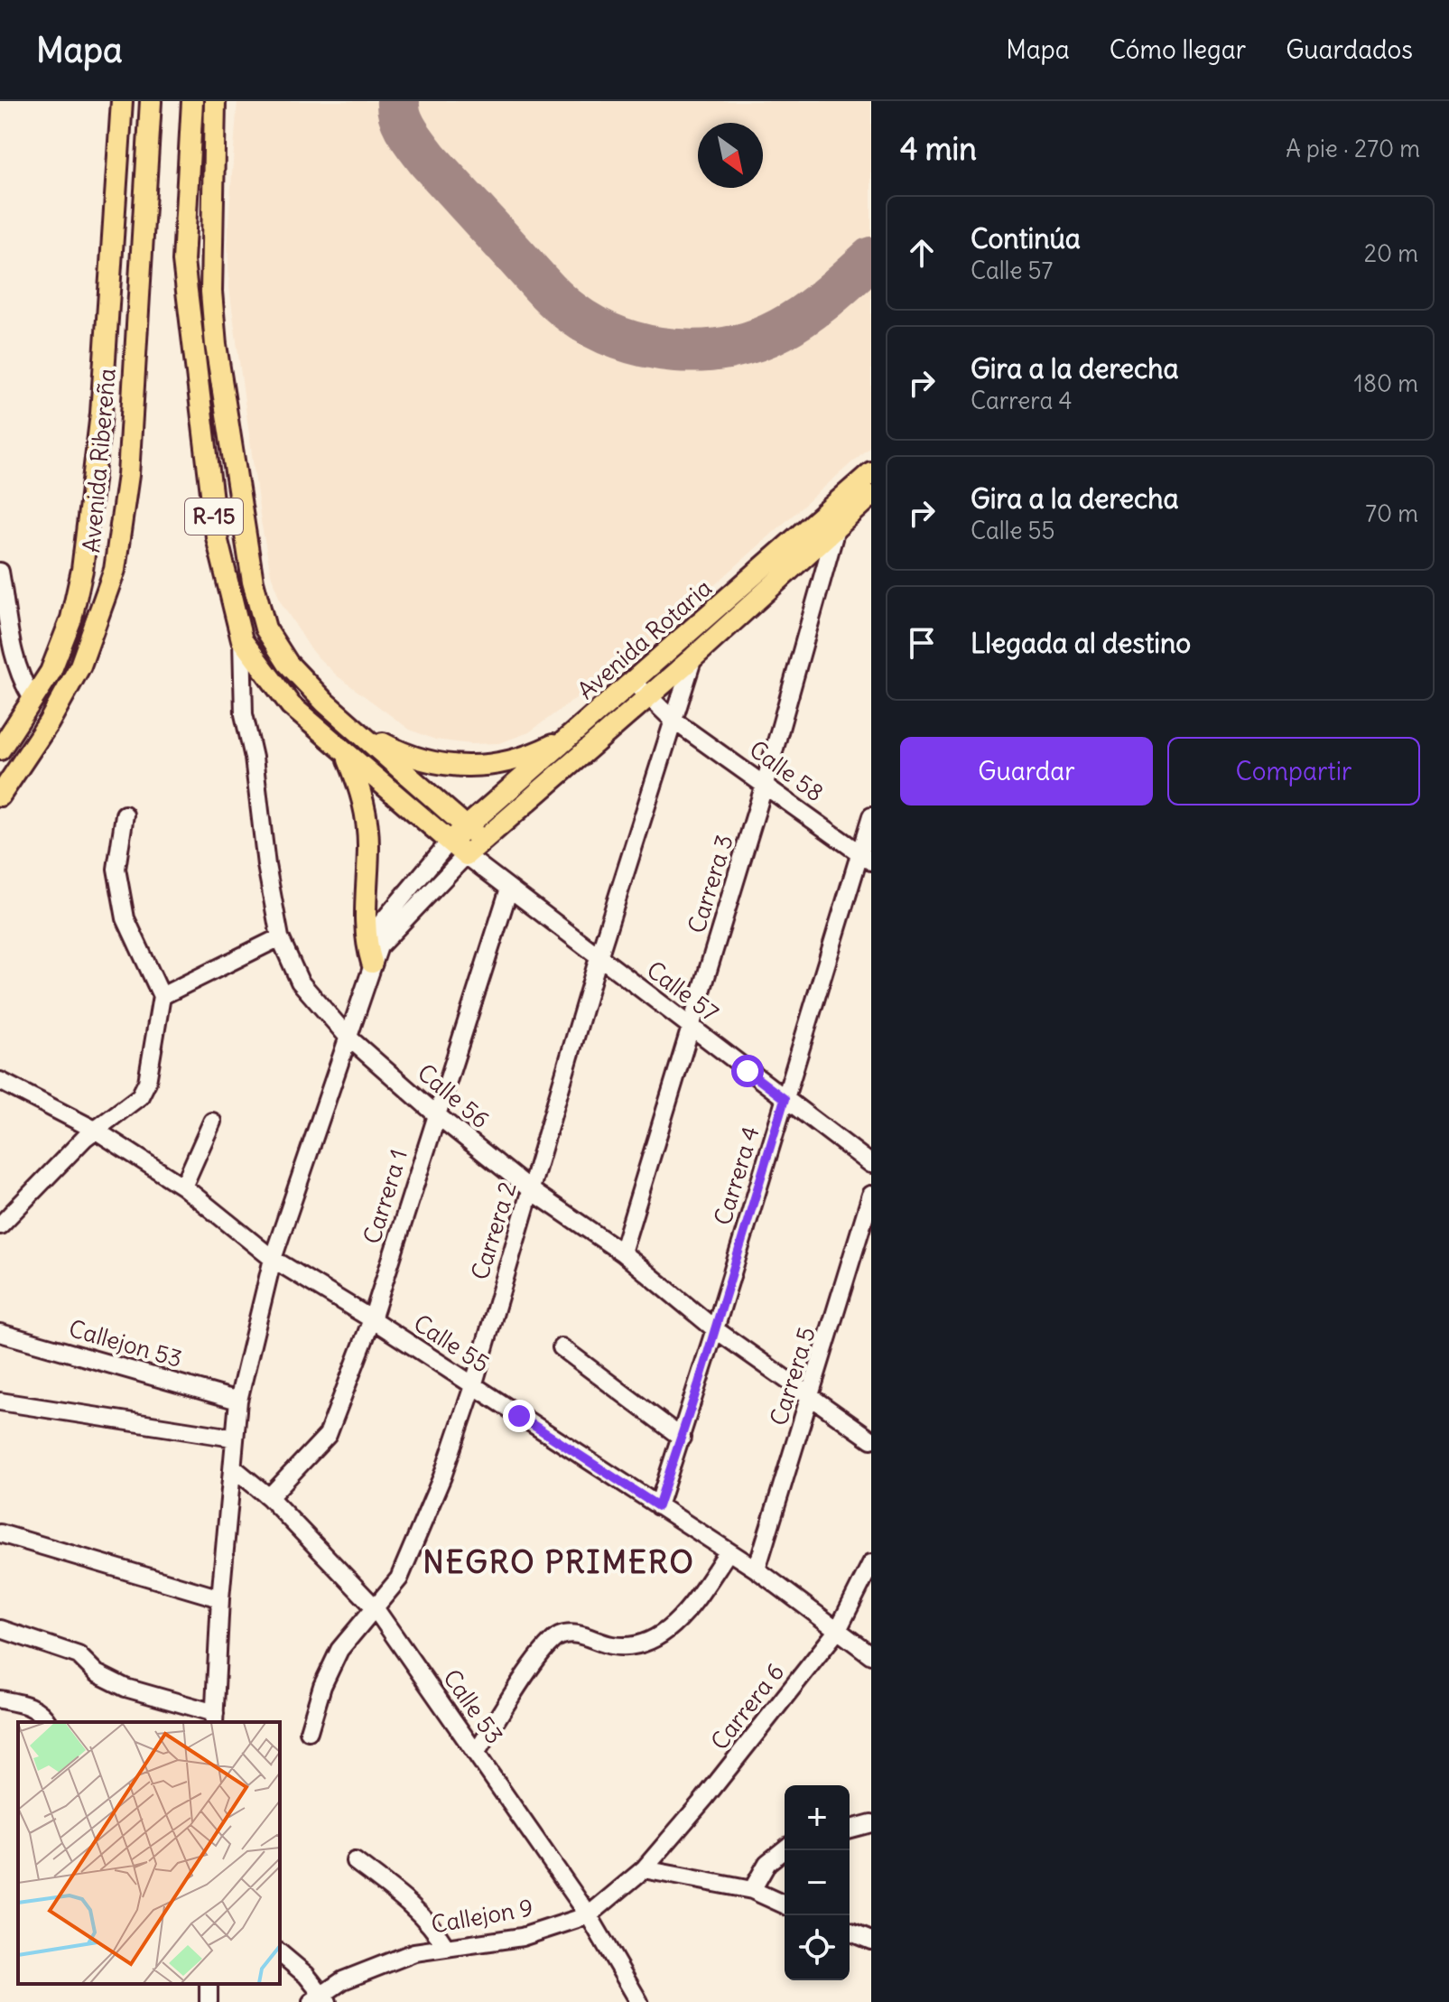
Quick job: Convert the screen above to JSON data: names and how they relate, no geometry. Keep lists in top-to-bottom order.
{
  "streets": {
    "main road": ["Avenida Ribereña", "R-15", "Avenida Rotaria"],
    "street": [
      "Calle 58",
      "Carrera 3",
      "Calle 57",
      "Calle 56",
      "Carrera 4",
      "Carrera 1",
      "Carrera 2",
      "Callejon 53",
      "Calle 55",
      "Carrera 5",
      "Calle 53",
      "Carrera 6",
      "Callejon 9"
    ]
  },
  "crossings": [
    ["R-15", "Avenida Rotaria"],
    ["R-15", "Calle 57"],
    ["R-15", "Calle 56"],
    ["Avenida Rotaria", "Calle 58"],
    ["Avenida Rotaria", "Carrera 3"],
    ["Avenida Rotaria", "Calle 57"],
    ["Avenida Rotaria", "Carrera 2"],
    ["Calle 58", "Carrera 3"],
    ["Calle 58", "Carrera 4"],
    ["Calle 58", "Carrera 2"],
    ["Carrera 3", "Calle 57"],
    ["Carrera 3", "Calle 56"],
    ["Calle 57", "Carrera 4"],
    ["Calle 57", "Carrera 1"],
    ["Calle 57", "Carrera 2"],
    ["Calle 56", "Carrera 4"],
    ["Calle 56", "Carrera 1"],
    ["Calle 56", "Carrera 2"],
    ["Calle 56", "Carrera 5"],
    ["Carrera 4", "Calle 55"],
    ["Carrera 1", "Calle 55"],
    ["Carrera 1", "Calle 53"],
    ["Carrera 2", "Calle 55"],
    ["Carrera 2", "Calle 53"],
    ["Calle 55", "Carrera 5"],
    ["Calle 55", "Carrera 6"],
    ["Calle 53", "Callejon 9"],
    ["Carrera 6", "Callejon 9"]
  ],
  "districts": ["NEGRO PRIMERO"],
  "north": "bottom right",
  "page": {
    "header": "Mapa",
    "nav": ["Mapa", "Cómo llegar", "Guardados"],
    "heading": ["4 min", "A pie · 270 m"],
    "list": [
      ["Continúa", "Calle 57", "20 m"],
      ["Gira a la derecha", "Carrera 4", "180 m"],
      ["Gira a la derecha", "Calle 55", "70 m"],
      "Llegada al destino"
    ],
    "buttons": ["Guardar", "Compartir"],
    "map_buttons": ["+", "−"]
  }
}
